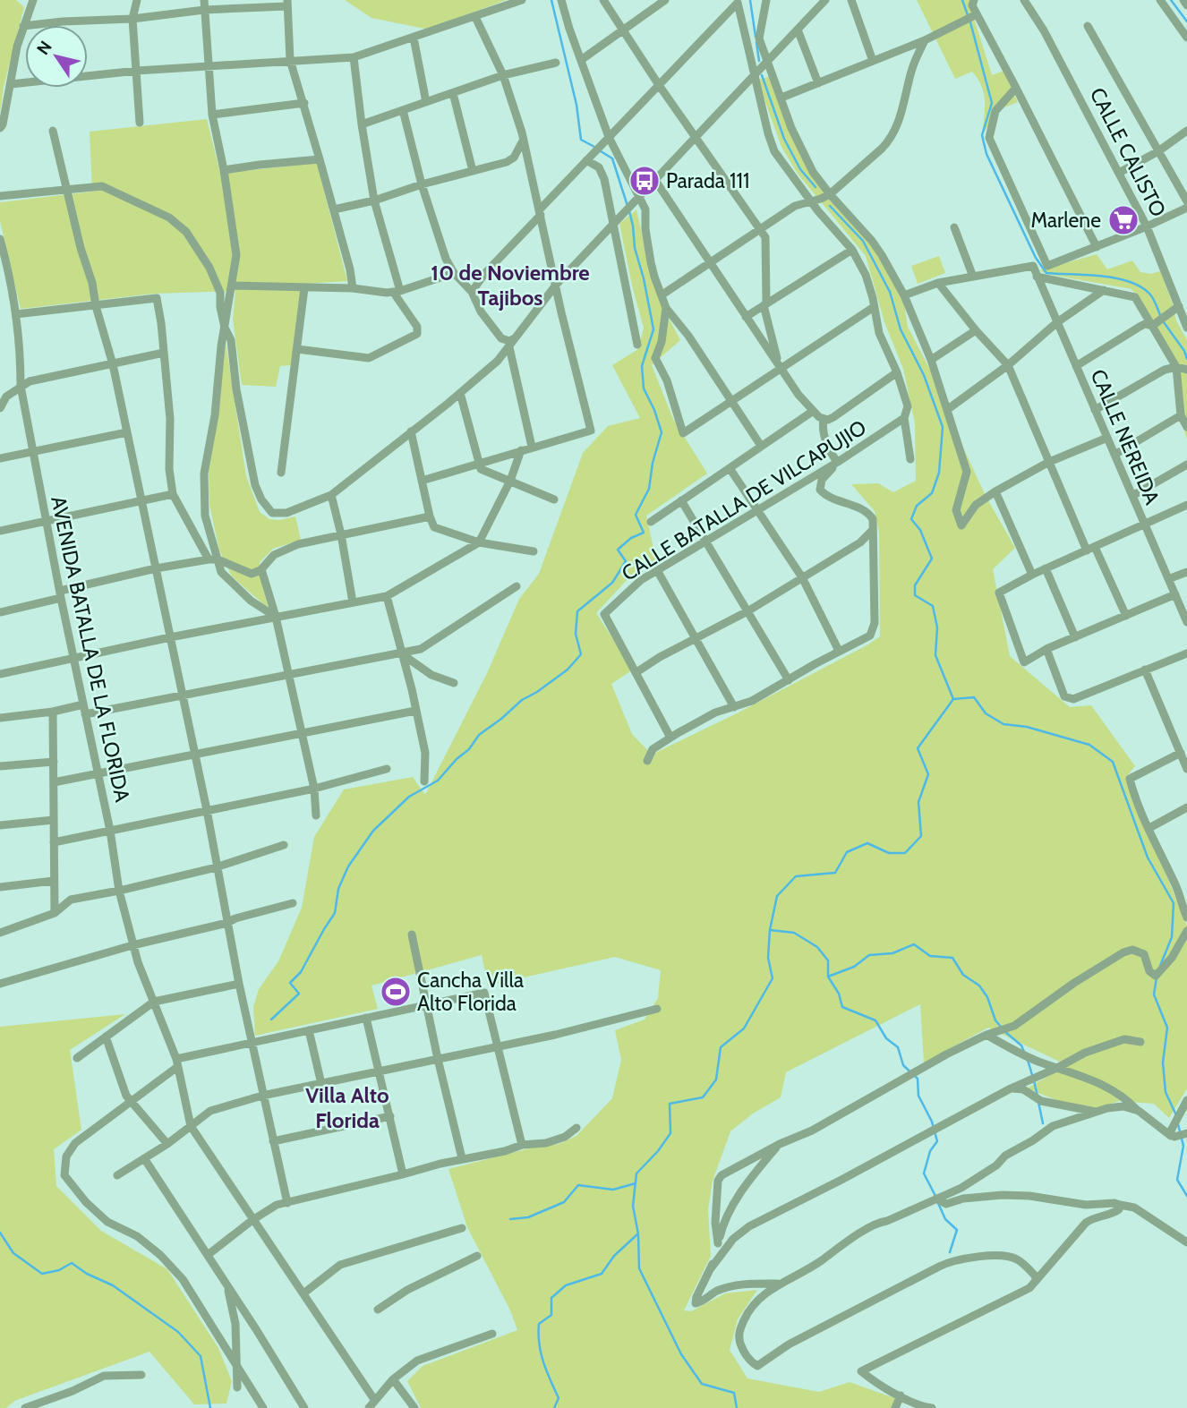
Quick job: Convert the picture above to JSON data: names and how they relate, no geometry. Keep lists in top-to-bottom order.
{
  "streets": {
    "street": [
      "CALLE CALISTO",
      "CALLE NEREIDA",
      "CALLE BATALLA DE VILCAPUJIO",
      "AVENIDA BATALLA DE LA FLORIDA"
    ]
  },
  "districts": ["10 de Noviembre Tajibos", "Villa Alto Florida"],
  "places": {
    "bus stop": ["Parada 111"],
    "supermarket": ["Marlene"],
    "sports": ["Cancha Villa Alto Florida"]
  },
  "north": "top left"
}
